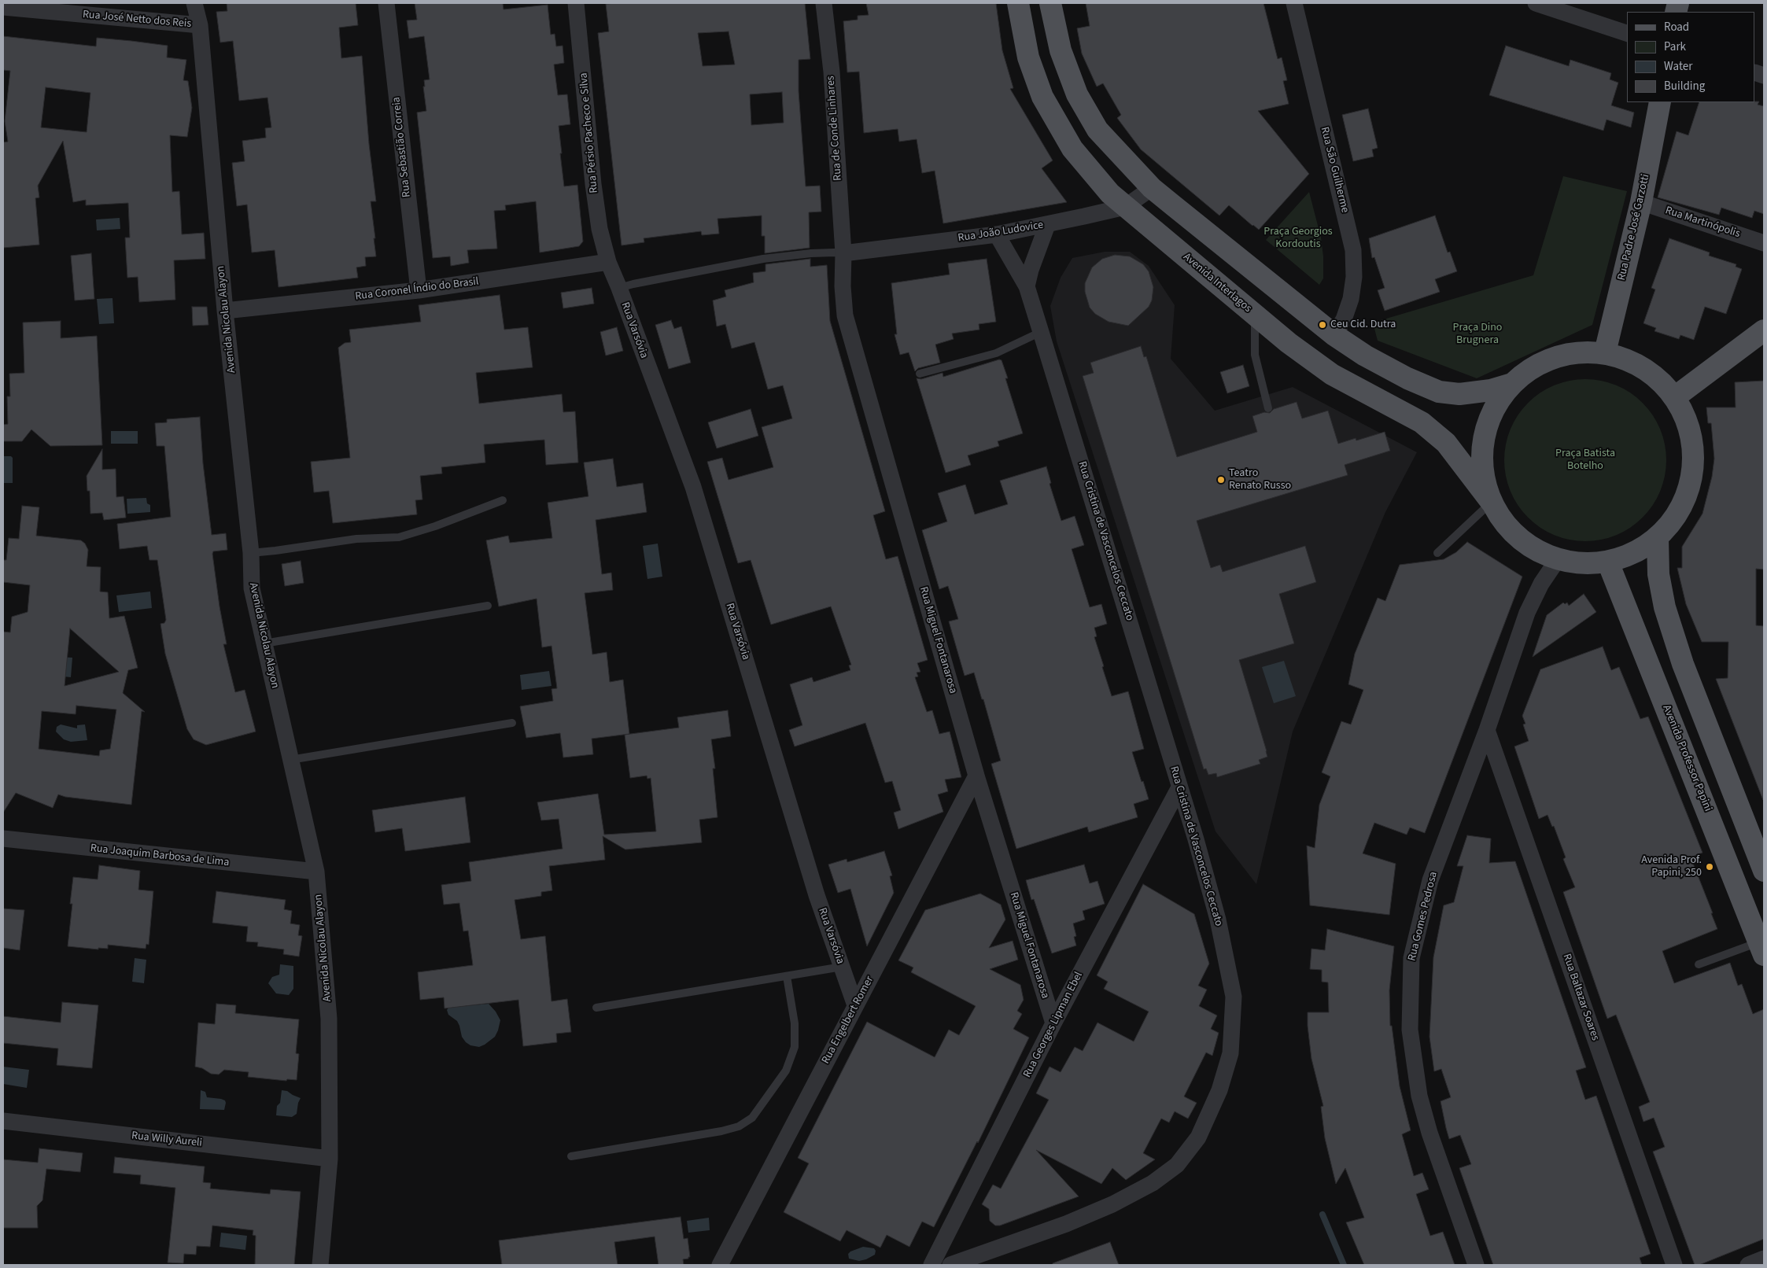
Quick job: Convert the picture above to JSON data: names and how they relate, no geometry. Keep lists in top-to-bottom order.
{
  "streets": {
    "main road": ["Rua Padre José Garzotti", "Avenida Interlagos", "Avenida Professor Papini"],
    "street": [
      "Rua José Netto dos Reis",
      "Rua de Conde Linhares",
      "Rua Pérsio Pacheco e Silva",
      "Rua Sebastião Correia",
      "Rua São Guilherme",
      "Rua Martinópolis",
      "Rua João Ludovice",
      "Rua Coronel Índio do Brasil",
      "Avenida Nicolau Alayon",
      "Rua Varsóvia",
      "Rua Cristina de Vasconcelos Ceccato",
      "Rua Miguel Fontanarosa",
      "Rua Joaquim Barbosa de Lima",
      "Rua Gomes Pedrosa",
      "Rua Baltazar Soares",
      "Rua Engelbert Romer",
      "Rua Georges Lipman Ebel",
      "Rua Willy Aureli"
    ]
  },
  "crossings": [
    ["Rua José Netto dos Reis", "Avenida Nicolau Alayon"],
    ["Rua de Conde Linhares", "Rua João Ludovice"],
    ["Rua de Conde Linhares", "Rua Miguel Fontanarosa"],
    ["Rua Pérsio Pacheco e Silva", "Rua Coronel Índio do Brasil"],
    ["Rua Pérsio Pacheco e Silva", "Rua Varsóvia"],
    ["Rua Sebastião Correia", "Rua Coronel Índio do Brasil"],
    ["Rua Martinópolis", "Rua Padre José Garzotti"],
    ["Rua João Ludovice", "Avenida Interlagos"],
    ["Rua João Ludovice", "Rua Cristina de Vasconcelos Ceccato"],
    ["Rua João Ludovice", "Rua Miguel Fontanarosa"],
    ["Rua Coronel Índio do Brasil", "Avenida Nicolau Alayon"],
    ["Rua Coronel Índio do Brasil", "Rua Varsóvia"],
    ["Avenida Nicolau Alayon", "Rua Joaquim Barbosa de Lima"],
    ["Avenida Nicolau Alayon", "Rua Willy Aureli"],
    ["Rua Varsóvia", "Rua Engelbert Romer"],
    ["Rua Cristina de Vasconcelos Ceccato", "Rua Georges Lipman Ebel"],
    ["Rua Miguel Fontanarosa", "Rua Engelbert Romer"],
    ["Rua Miguel Fontanarosa", "Rua Georges Lipman Ebel"],
    ["Rua Gomes Pedrosa", "Rua Baltazar Soares"]
  ],
  "parks": ["Praça Georgios Kordoutis", "Praça Dino Brugnera", "Praça Batista Botelho"],
  "places": ["Ceu Cid. Dutra", "Teatro Renato Russo", "Avenida Prof. Papini, 250"],
  "legend": [
    "Road",
    "Park",
    "Water",
    "Building"
  ]
}
